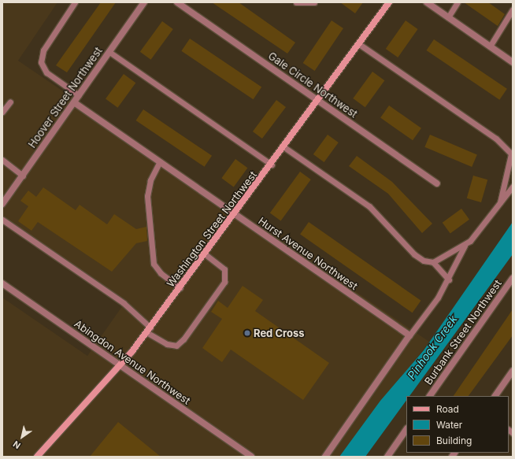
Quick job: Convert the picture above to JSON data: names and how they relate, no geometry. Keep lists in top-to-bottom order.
{
  "streets": {
    "main road": ["Washington Street Northwest"],
    "street": [
      "Gale Circle Northwest",
      "Hoover Street Northwest",
      "Hurst Avenue Northwest",
      "Burbank Street Northwest",
      "Abingdon Avenue Northwest"
    ]
  },
  "crossings": [
    ["Gale Circle Northwest", "Washington Street Northwest"],
    ["Hoover Street Northwest", "Hurst Avenue Northwest"],
    ["Washington Street Northwest", "Hurst Avenue Northwest"],
    ["Washington Street Northwest", "Abingdon Avenue Northwest"]
  ],
  "water": ["Pinhook Creek"],
  "places": ["Red Cross"],
  "legend": ["Road", "Water", "Building"],
  "north": "bottom left"
}
